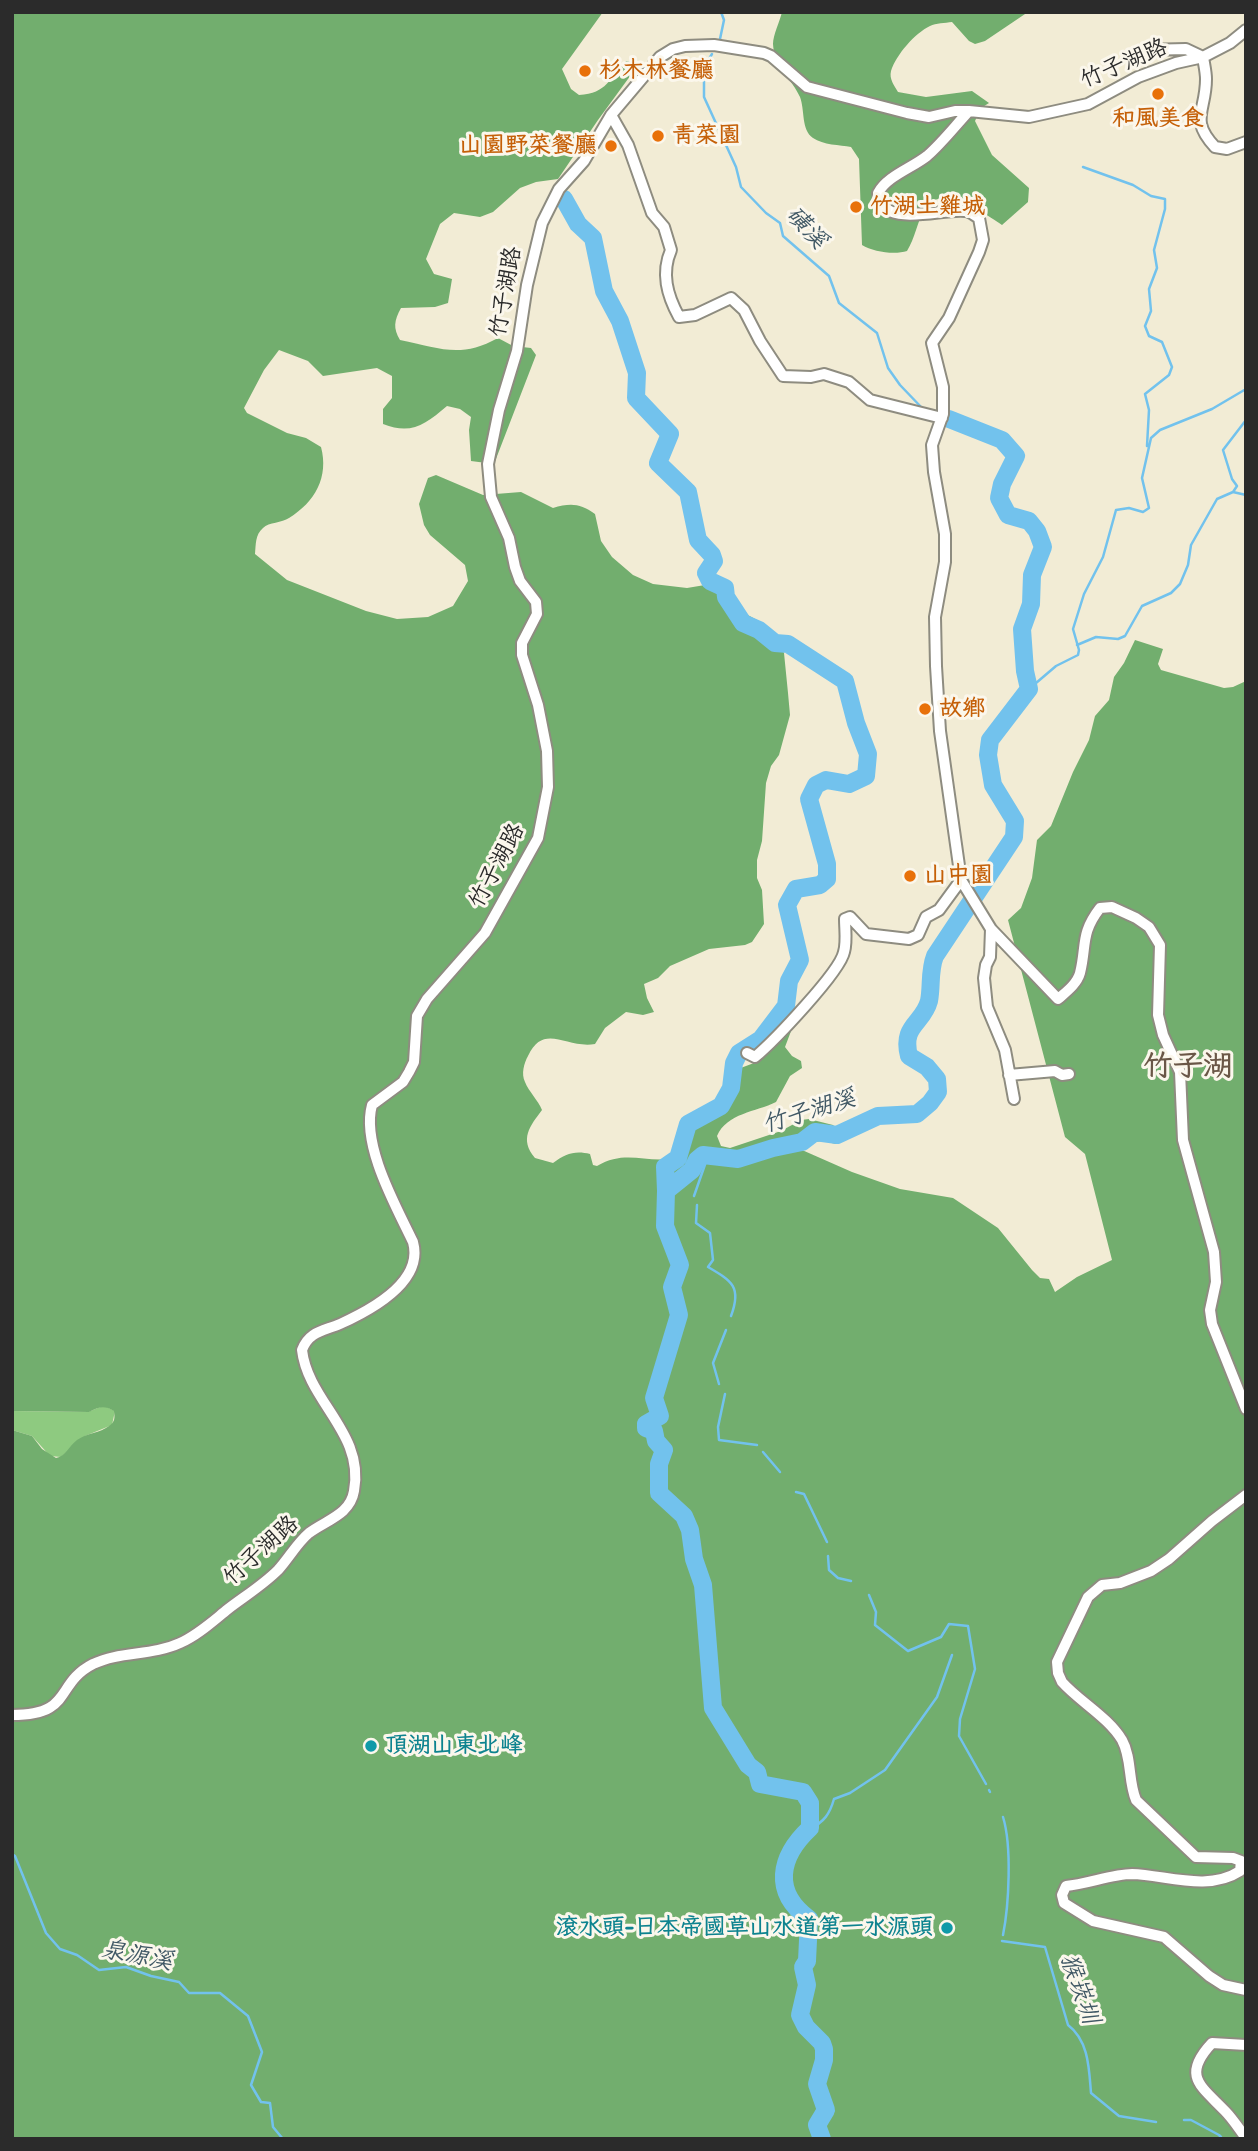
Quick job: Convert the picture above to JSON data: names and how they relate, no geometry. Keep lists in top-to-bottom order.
{
  "streets": {
    "street": ["竹子湖路"]
  },
  "districts": ["竹子湖"],
  "water": [
    "磺溪",
    "竹子湖溪",
    "泉源溪",
    "猴崁圳"
  ],
  "places": [
    "杉木林餐廳",
    "和風美食",
    "青菜園",
    "山園野菜餐廳",
    "竹湖土雞城",
    "故鄉",
    "山中園",
    "頂湖山東北峰",
    "滾水頭-日本帝國草山水道第一水源頭"
  ]
}
